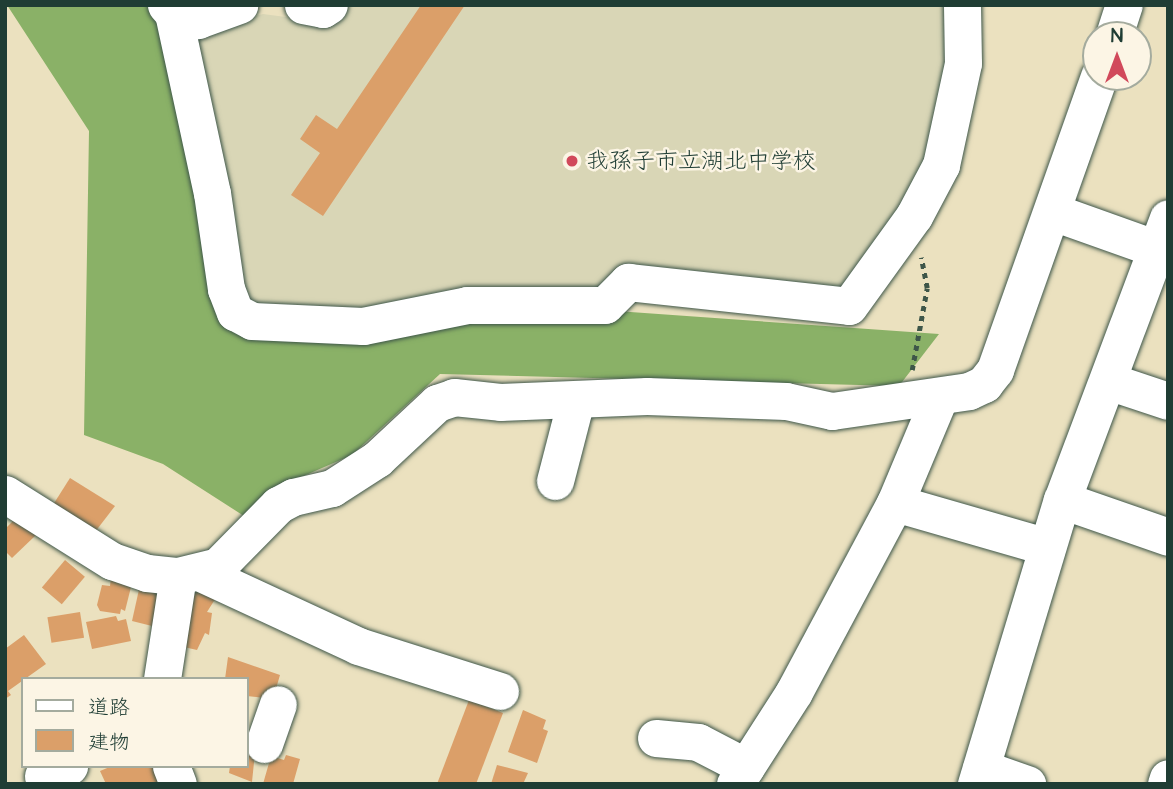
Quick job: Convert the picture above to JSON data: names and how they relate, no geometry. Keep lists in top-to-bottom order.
{
  "places": ["我孫子市立湖北中学校"],
  "legend": ["道路", "建物"],
  "north": "top"
}
